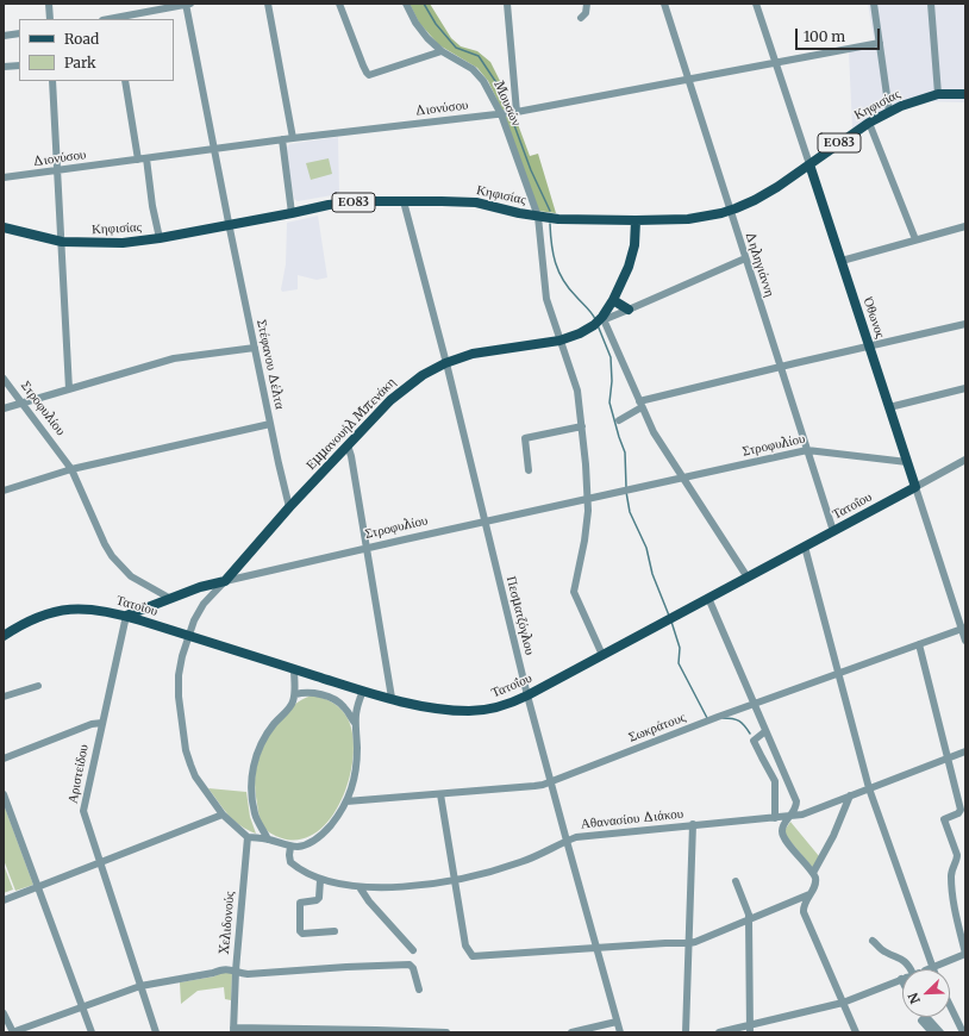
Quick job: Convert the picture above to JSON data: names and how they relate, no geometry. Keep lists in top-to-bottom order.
{
  "streets": {
    "main road": [
      "Κηφισίας",
      "ΕΟ83",
      "Όθωνος",
      "Στροφυλίου",
      "Εμμανουήλ Μπενάκη",
      "Τατοΐου"
    ],
    "street": [
      "Μουσών",
      "Διονύσου",
      "Δηληγιάννη",
      "Στέφανου Δέλτα",
      "Πεσματζόγλου",
      "Σωκράτους",
      "Αριστείδου",
      "Αθανασίου Διάκου",
      "Χελιδονούς"
    ]
  },
  "crossings": [
    ["Μουσών", "Κηφισίας"],
    ["Μουσών", "Διονύσου"],
    ["Μουσών", "Στροφυλίου"],
    ["Μουσών", "Εμμανουήλ Μπενάκη"],
    ["Μουσών", "Τατοΐου"],
    ["Κηφισίας", "Δηληγιάννη"],
    ["Κηφισίας", "Όθωνος"],
    ["Κηφισίας", "Στέφανου Δέλτα"],
    ["Κηφισίας", "Εμμανουήλ Μπενάκη"],
    ["Κηφισίας", "Πεσματζόγλου"],
    ["Διονύσου", "Δηληγιάννη"],
    ["Διονύσου", "Όθωνος"],
    ["Διονύσου", "Στέφανου Δέλτα"],
    ["Δηληγιάννη", "Στροφυλίου"],
    ["Δηληγιάννη", "Τατοΐου"],
    ["Όθωνος", "Στροφυλίου"],
    ["Όθωνος", "Τατοΐου"],
    ["Όθωνος", "Σωκράτους"],
    ["Στέφανου Δέλτα", "Εμμανουήλ Μπενάκη"],
    ["Στροφυλίου", "Εμμανουήλ Μπενάκη"],
    ["Στροφυλίου", "Πεσματζόγλου"],
    ["Εμμανουήλ Μπενάκη", "Τατοΐου"],
    ["Εμμανουήλ Μπενάκη", "Πεσματζόγλου"],
    ["Εμμανουήλ Μπενάκη", "Χελιδονούς"],
    ["Τατοΐου", "Πεσματζόγλου"],
    ["Τατοΐου", "Αριστείδου"],
    ["Πεσματζόγλου", "Σωκράτους"],
    ["Πεσματζόγλου", "Αθανασίου Διάκου"],
    ["Σωκράτους", "Αθανασίου Διάκου"]
  ],
  "legend": ["Road", "Park"],
  "scale_bar": "100 m",
  "north": "bottom left"
}
